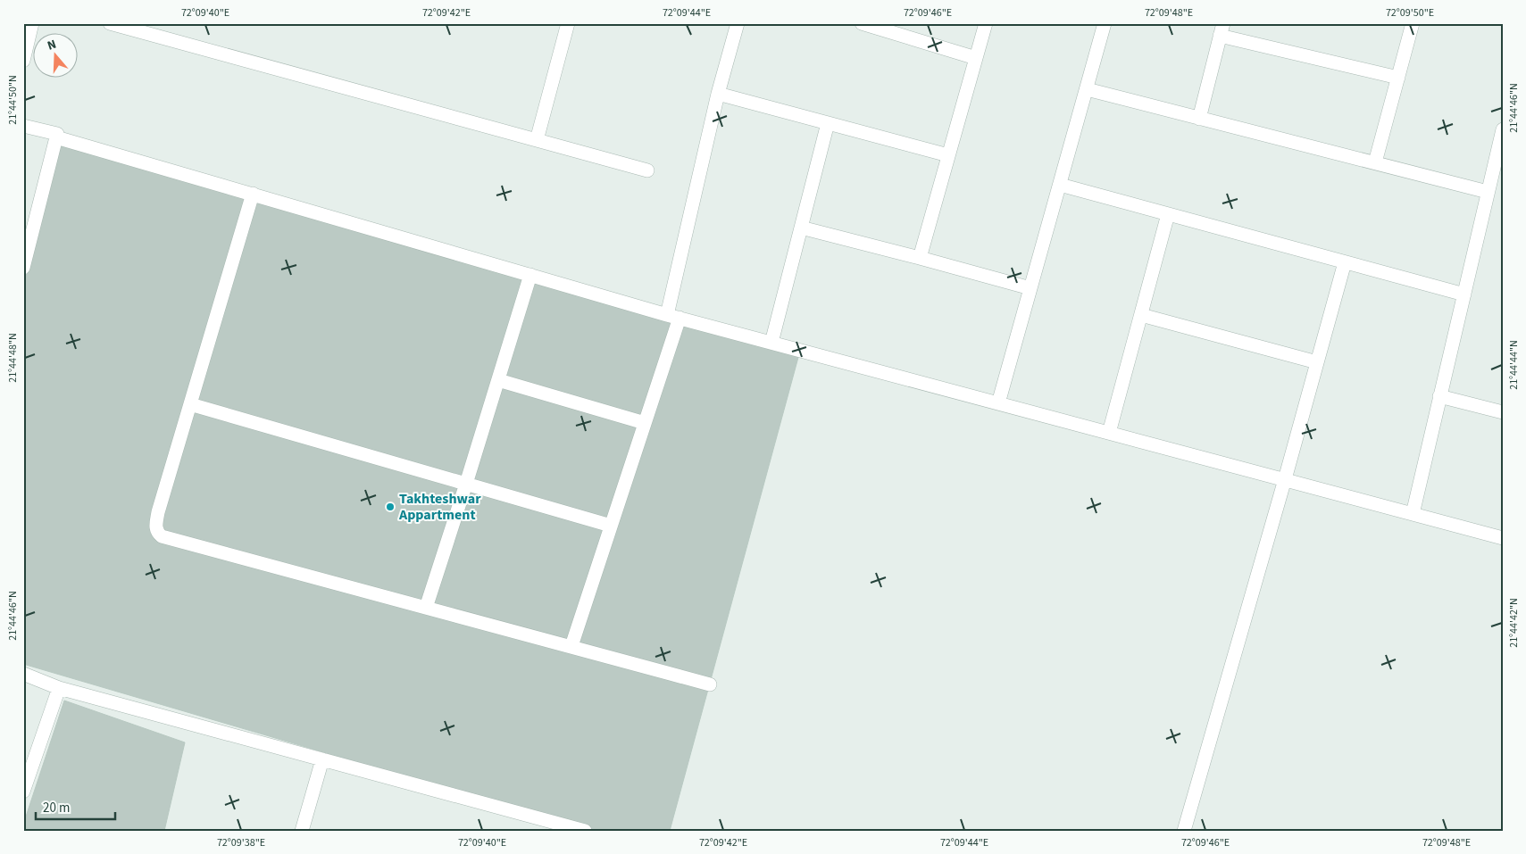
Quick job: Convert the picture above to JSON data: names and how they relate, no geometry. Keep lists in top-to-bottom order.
{
  "places": ["Takhteshwar Appartment"],
  "scale_bar": "20 m",
  "north": "top",
  "coordinates": [
    "72°09'40\"E",
    "72°09'42\"E",
    "72°09'44\"E",
    "72°09'46\"E",
    "72°09'48\"E",
    "72°09'50\"E",
    "21°44'50\"N",
    "21°44'46\"N",
    "21°44'48\"N",
    "21°44'44\"N",
    "21°44'42\"N",
    "72°09'38\"E"
  ]
}
